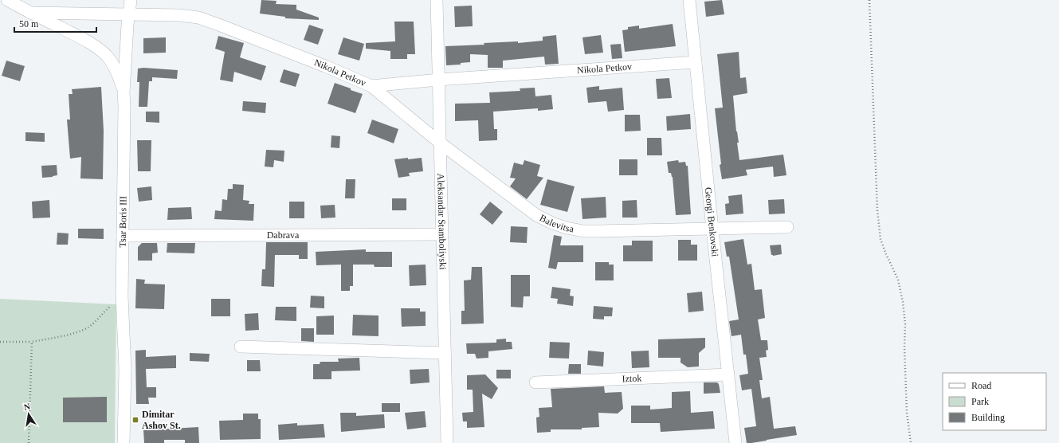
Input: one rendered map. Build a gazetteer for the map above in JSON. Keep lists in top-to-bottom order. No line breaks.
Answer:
{"streets":{"street":["Nikola Petkov","Tsar Boris III","Aleksandar Stamboliyski","Georgi Benkovski","Balevitsa","Dabrava","Iztok"]},"crossings":[["Nikola Petkov","Tsar Boris III"],["Nikola Petkov","Aleksandar Stamboliyski"],["Nikola Petkov","Georgi Benkovski"],["Nikola Petkov","Balevitsa"],["Tsar Boris III","Dabrava"],["Aleksandar Stamboliyski","Balevitsa"],["Aleksandar Stamboliyski","Dabrava"],["Georgi Benkovski","Balevitsa"],["Georgi Benkovski","Iztok"]],"places":{"transit":["Dimitar Ashov St."]},"legend":["Road","Park","Building"],"scale_bar":"50 m","north":"top"}
